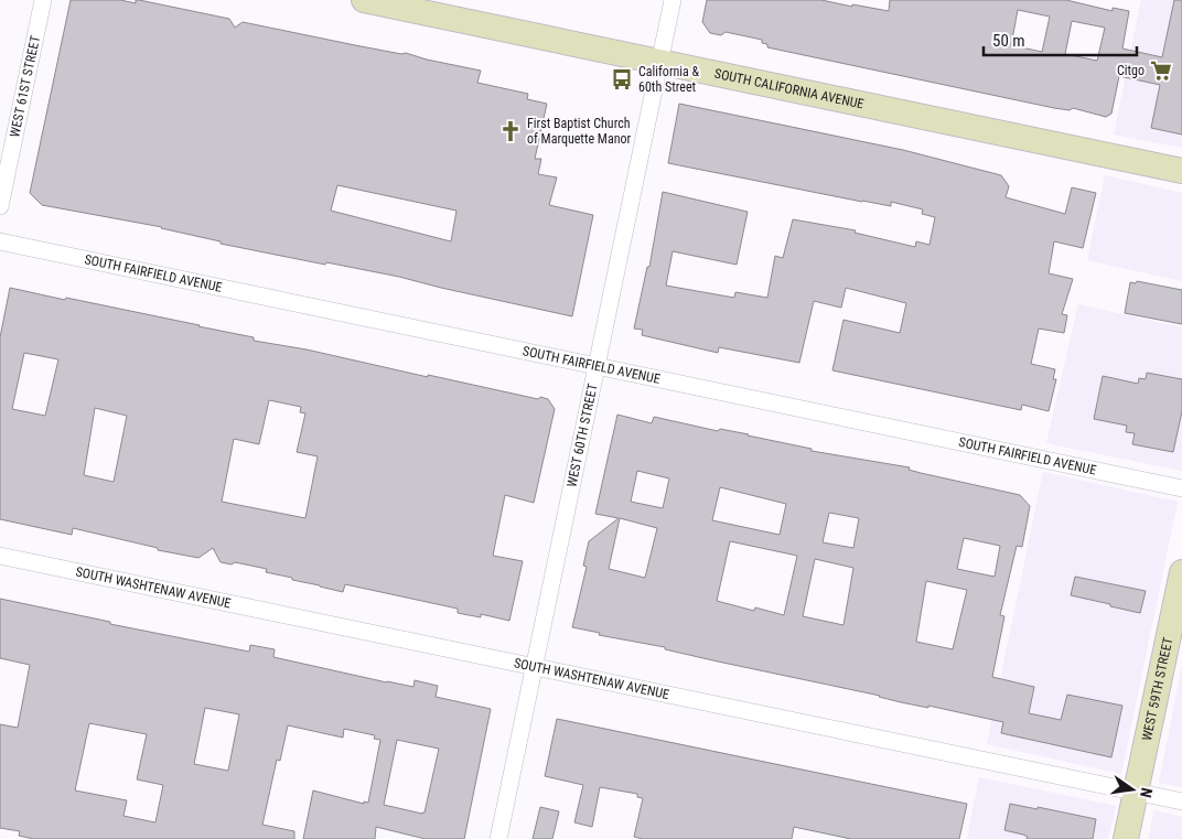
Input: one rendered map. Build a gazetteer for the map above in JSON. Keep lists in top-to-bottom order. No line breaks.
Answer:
{"streets":{"street":["WEST 61ST STREET","SOUTH CALIFORNIA AVENUE","SOUTH FAIRFIELD AVENUE","WEST 60TH STREET","SOUTH WASHTENAW AVENUE","WEST 59TH STREET"]},"crossings":[["SOUTH CALIFORNIA AVENUE","WEST 60TH STREET"],["SOUTH FAIRFIELD AVENUE","WEST 60TH STREET"],["WEST 60TH STREET","SOUTH WASHTENAW AVENUE"],["SOUTH WASHTENAW AVENUE","WEST 59TH STREET"]],"places":{"supermarket":["Citgo"],"bus stop":["California & 60th Street"],"church":["First Baptist Church of Marquette Manor"]},"scale_bar":"50 m","north":"right"}
